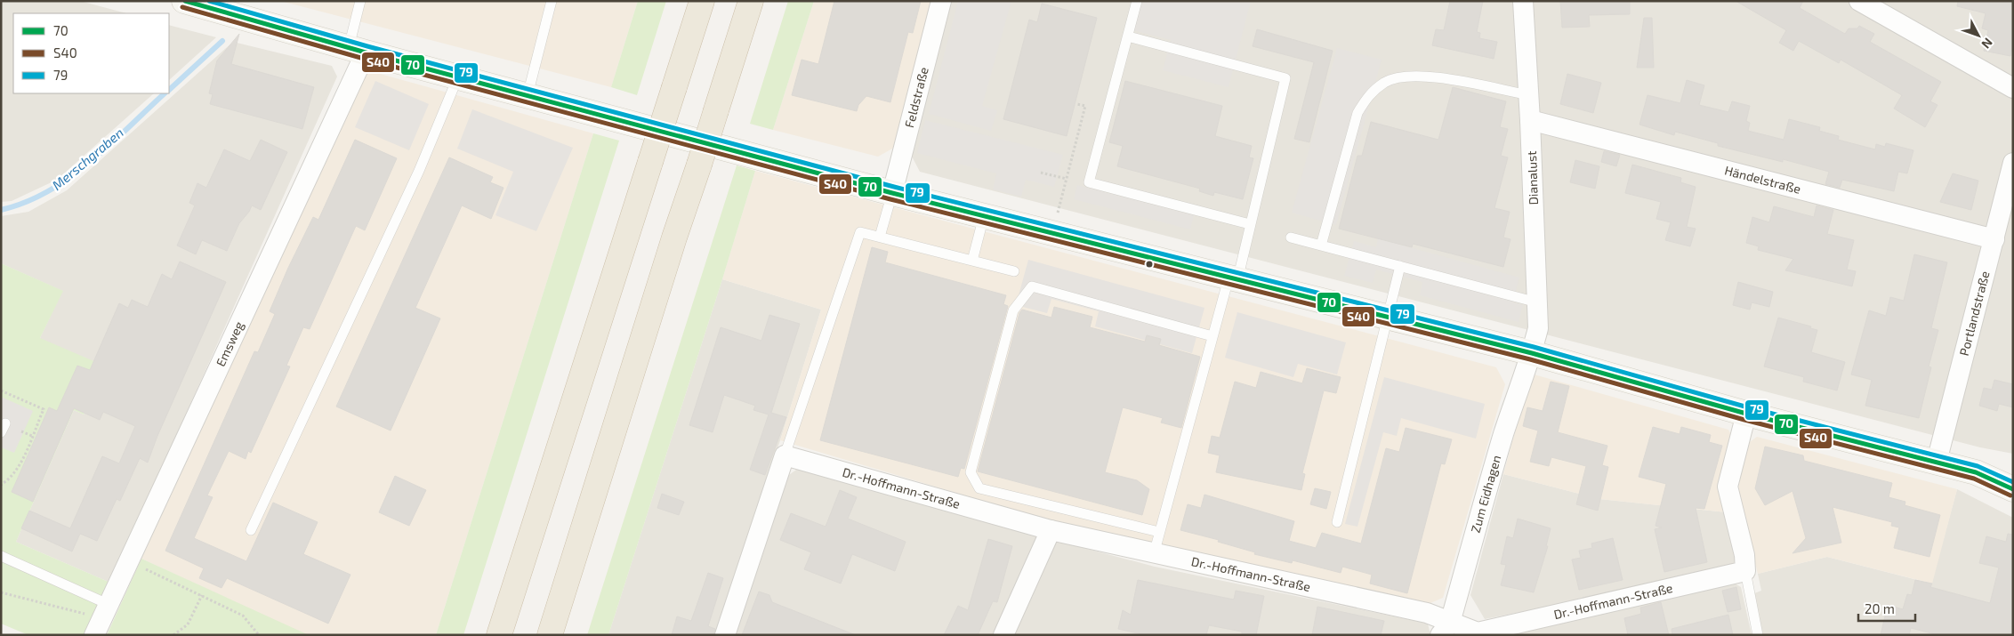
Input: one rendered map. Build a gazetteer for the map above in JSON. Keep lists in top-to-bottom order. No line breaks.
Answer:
{"streets":{"street":["Feldstraße","Dianalust","Händelstraße","Portlandstraße","Emsweg","Dr.-Hoffmann-Straße","Zum Eidhagen"]},"crossings":[["Dianalust","Händelstraße"],["Dianalust","Zum Eidhagen"],["Händelstraße","Portlandstraße"],["Dr.-Hoffmann-Straße","Zum Eidhagen"]],"water":["Merschgraben"],"lines":["transit line 70","transit line 79","transit line S40"],"legend":["70","S40","79"],"scale_bar":"20 m","north":"bottom right"}
